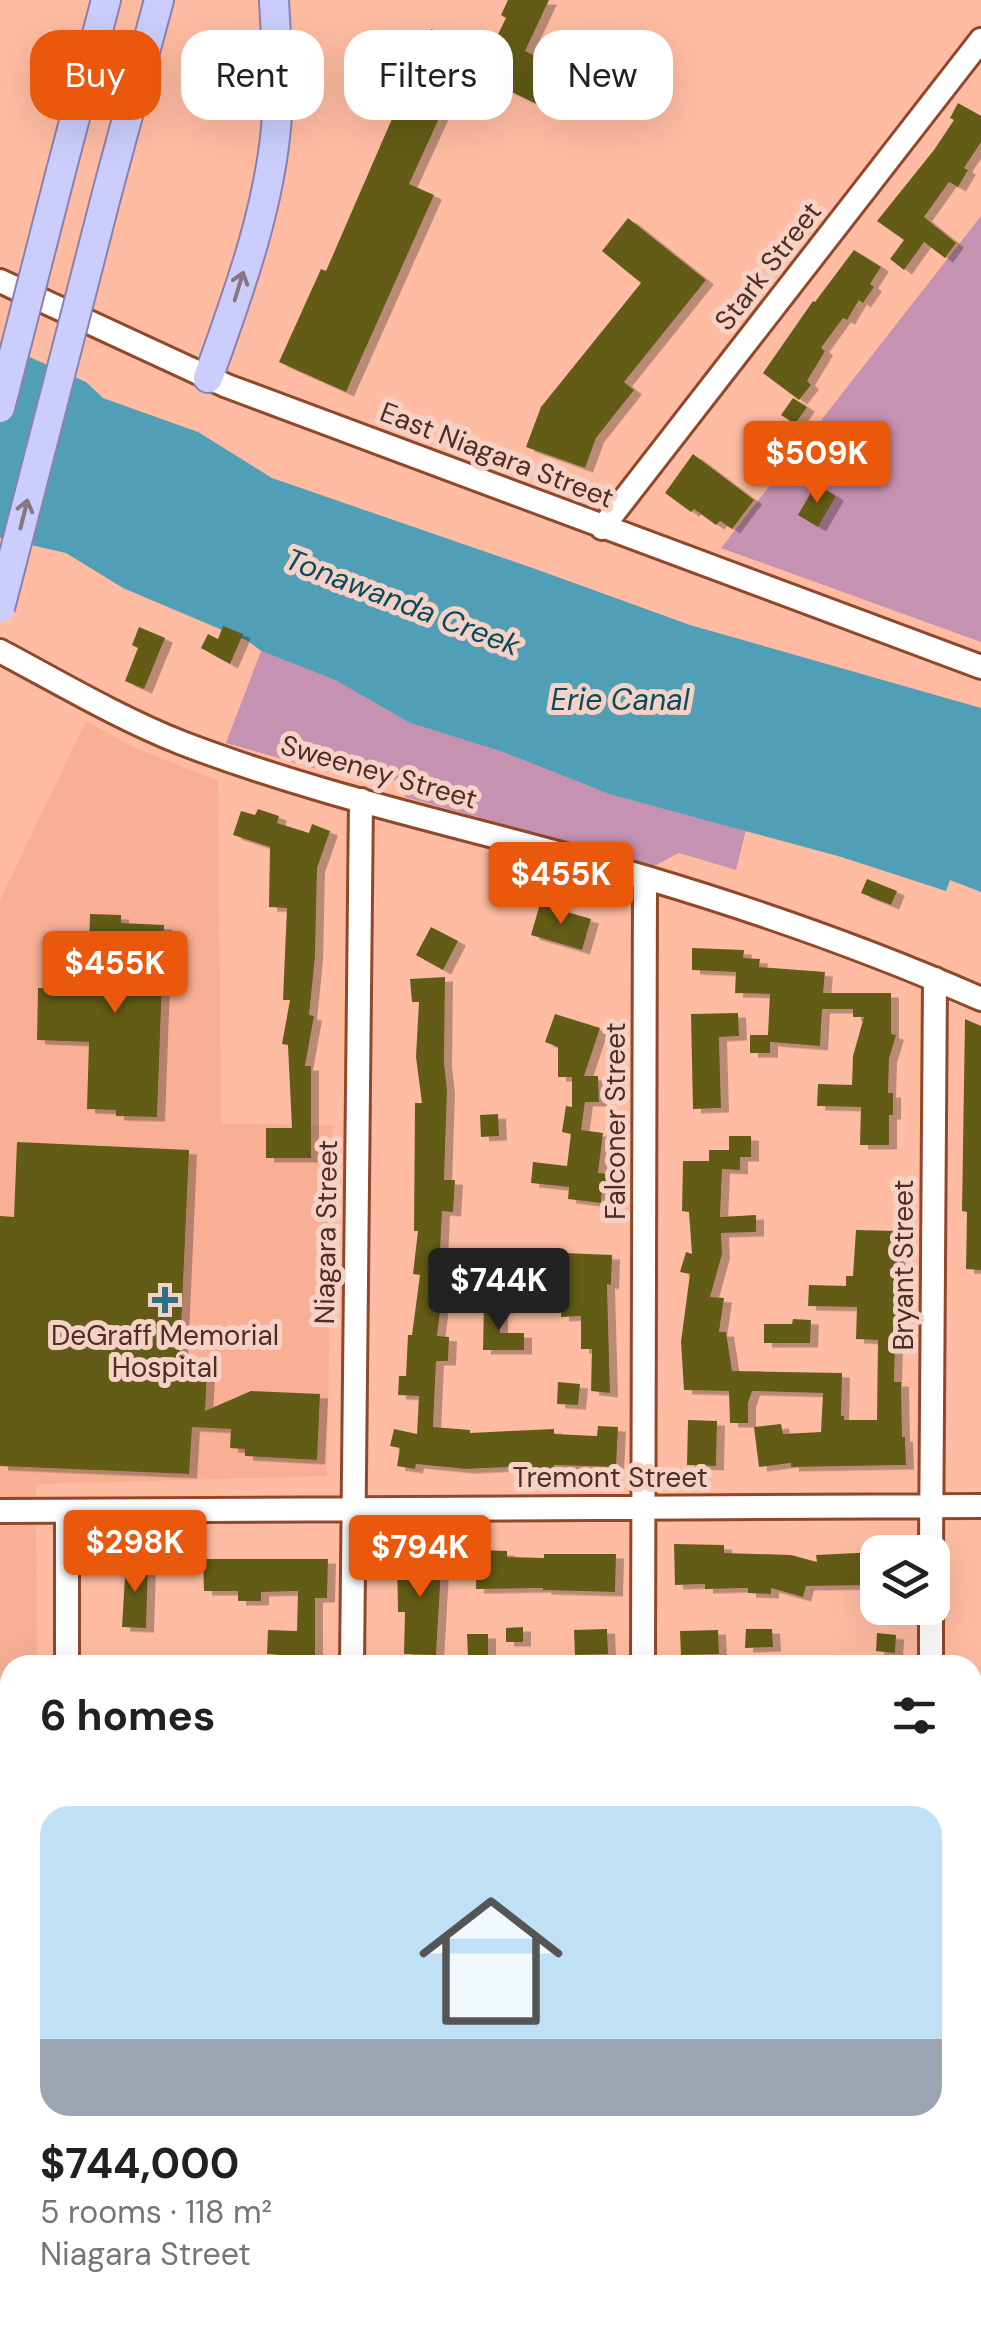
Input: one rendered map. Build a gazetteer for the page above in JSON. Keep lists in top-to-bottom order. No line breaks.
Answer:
{"streets":{"street":["Stark Street","East Niagara Street","Sweeney Street","Falconer Street","Niagara Street","Bryant Street","Tremont Street"]},"crossings":[["Stark Street","East Niagara Street"],["Sweeney Street","Falconer Street"],["Sweeney Street","Niagara Street"],["Sweeney Street","Bryant Street"],["Falconer Street","Tremont Street"],["Niagara Street","Tremont Street"],["Bryant Street","Tremont Street"]],"water":["Tonawanda Creek","Erie Canal"],"places":{"health":["DeGraff Memorial Hospital"]},"page":{"chip":["Buy","Rent","Filters","New"],"price":["$509K","$455K","$455K","$744K","$298K","$794K"],"heading":"6 homes","list":[{"name":"$744,000","note":"5 rooms · 118 m² · Niagara Street"}]}}
